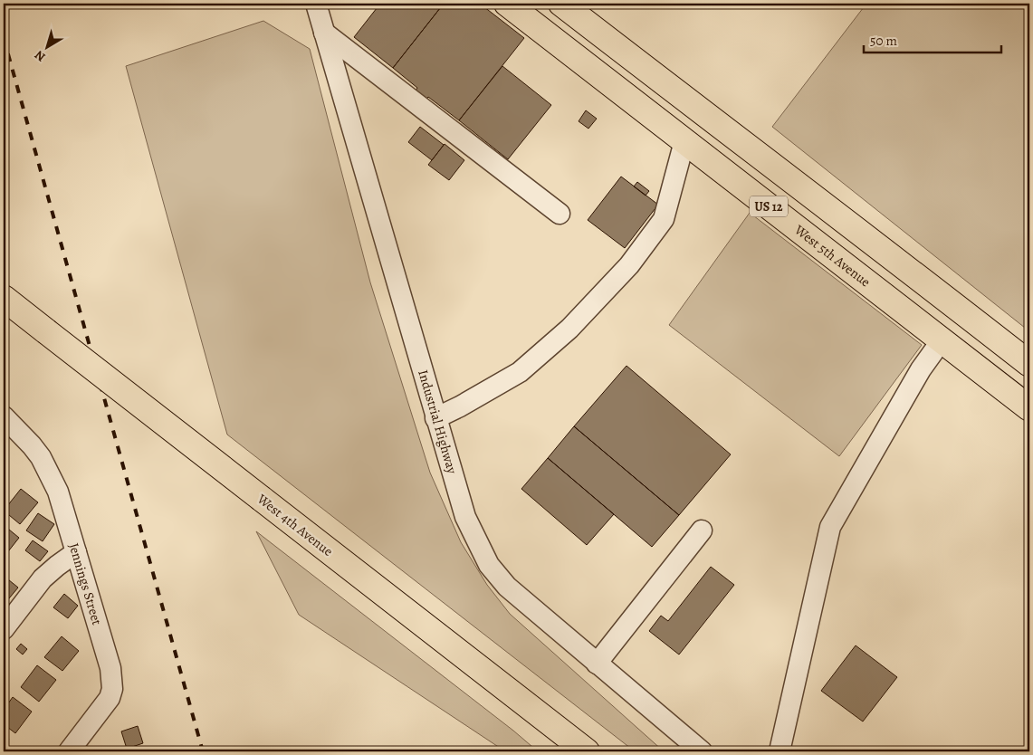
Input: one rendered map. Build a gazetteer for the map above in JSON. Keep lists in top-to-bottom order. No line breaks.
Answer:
{"streets":{"main road":["US 12","West 5th Avenue","West 4th Avenue"],"street":["Industrial Highway","Jennings Street"]},"scale_bar":"50 m","north":"bottom left"}
